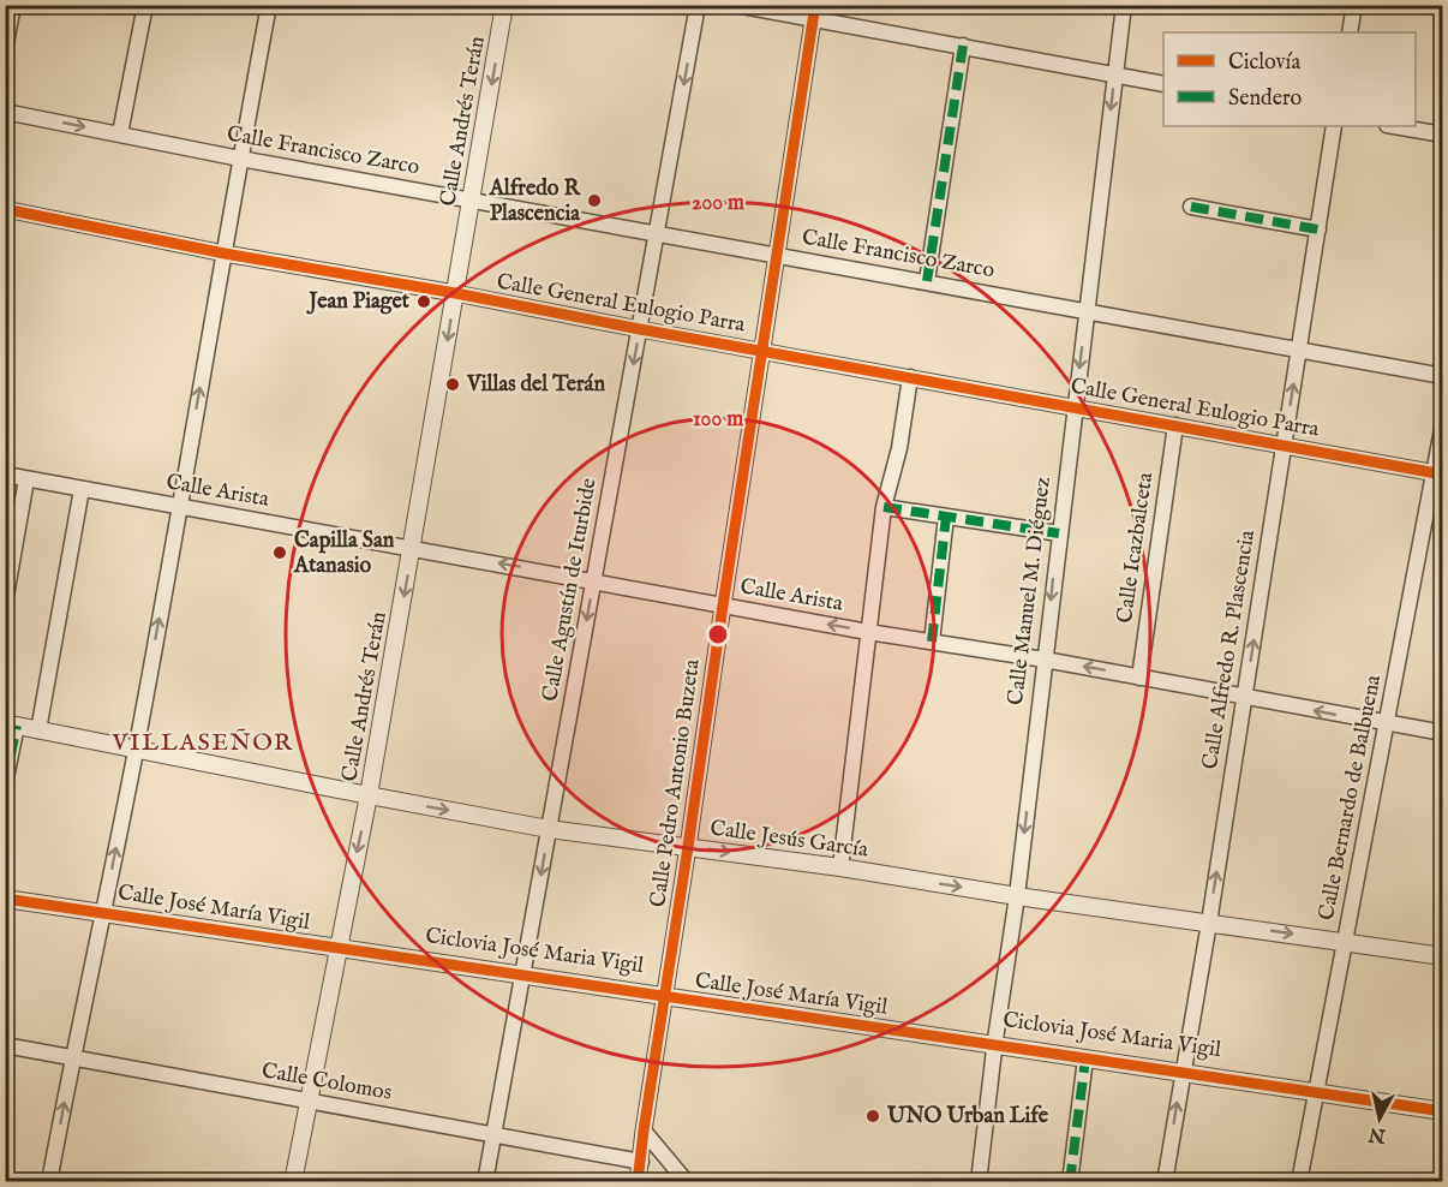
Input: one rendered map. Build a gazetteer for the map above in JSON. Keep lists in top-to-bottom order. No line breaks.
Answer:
{"streets":{"street":["Calle Andrés Terán","Calle Francisco Zarco","Calle General Eulogio Parra","Calle Arista","Calle Icazbalceta","Calle Agustín de Iturbide","Calle Manuel M. Diéguez","Calle Alfredo R. Plascencia","Calle Pedro Antonio Buzeta","Calle Bernardo de Balbuena","Calle Jesús García","Calle José María Vigil","Calle Colomos"],"cycle path":["Ciclovia José Maria Vigil"]},"crossings":[["Calle Andrés Terán","Calle Francisco Zarco"],["Calle Andrés Terán","Calle General Eulogio Parra"],["Calle Andrés Terán","Calle Arista"],["Calle Andrés Terán","Calle Jesús García"],["Calle Andrés Terán","Calle José María Vigil"],["Calle Andrés Terán","Calle Colomos"],["Calle Francisco Zarco","Calle Agustín de Iturbide"],["Calle Francisco Zarco","Calle Manuel M. Diéguez"],["Calle Francisco Zarco","Calle Alfredo R. Plascencia"],["Calle Francisco Zarco","Calle Pedro Antonio Buzeta"],["Calle General Eulogio Parra","Calle Icazbalceta"],["Calle General Eulogio Parra","Calle Agustín de Iturbide"],["Calle General Eulogio Parra","Calle Manuel M. Diéguez"],["Calle General Eulogio Parra","Calle Alfredo R. Plascencia"],["Calle General Eulogio Parra","Calle Pedro Antonio Buzeta"],["Calle General Eulogio Parra","Calle Bernardo de Balbuena"],["Calle Arista","Calle Icazbalceta"],["Calle Arista","Calle Agustín de Iturbide"],["Calle Arista","Calle Manuel M. Diéguez"],["Calle Arista","Calle Alfredo R. Plascencia"],["Calle Arista","Calle Pedro Antonio Buzeta"],["Calle Arista","Calle Bernardo de Balbuena"],["Calle Agustín de Iturbide","Calle Jesús García"],["Calle Agustín de Iturbide","Calle José María Vigil"],["Calle Agustín de Iturbide","Calle Colomos"],["Calle Manuel M. Diéguez","Calle Jesús García"],["Calle Manuel M. Diéguez","Calle José María Vigil"],["Calle Alfredo R. Plascencia","Calle Jesús García"],["Calle Alfredo R. Plascencia","Calle José María Vigil"],["Calle Pedro Antonio Buzeta","Calle Jesús García"],["Calle Pedro Antonio Buzeta","Calle José María Vigil"],["Calle Pedro Antonio Buzeta","Calle Colomos"],["Calle Bernardo de Balbuena","Calle Jesús García"],["Calle Bernardo de Balbuena","Calle José María Vigil"]],"one_way":["Calle Andrés Terán","Calle Arista","Calle Agustín de Iturbide","Calle Manuel M. Diéguez","Calle Alfredo R. Plascencia","Calle Jesús García"],"districts":["VILLASEÑOR"],"places":["Alfredo R Plascencia","Jean Piaget","Villas del Terán","Capilla San Atanasio","UNO Urban Life"],"legend":["Ciclovía","Sendero"],"north":"bottom","rings":["200 m","100 m"]}
